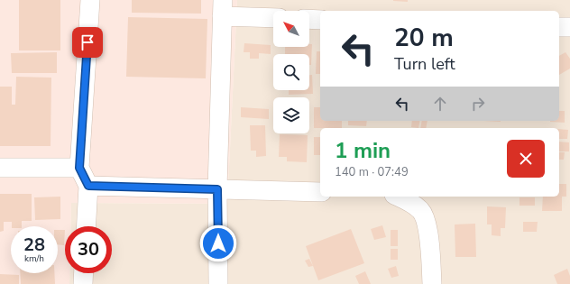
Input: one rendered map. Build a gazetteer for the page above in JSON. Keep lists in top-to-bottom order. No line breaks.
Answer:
{"north":"top left","page":{"turn":["20 m","Turn left"],"heading":["1 min","140 m · 07:49"],"speed":"28 km/h","limit":"30"}}
